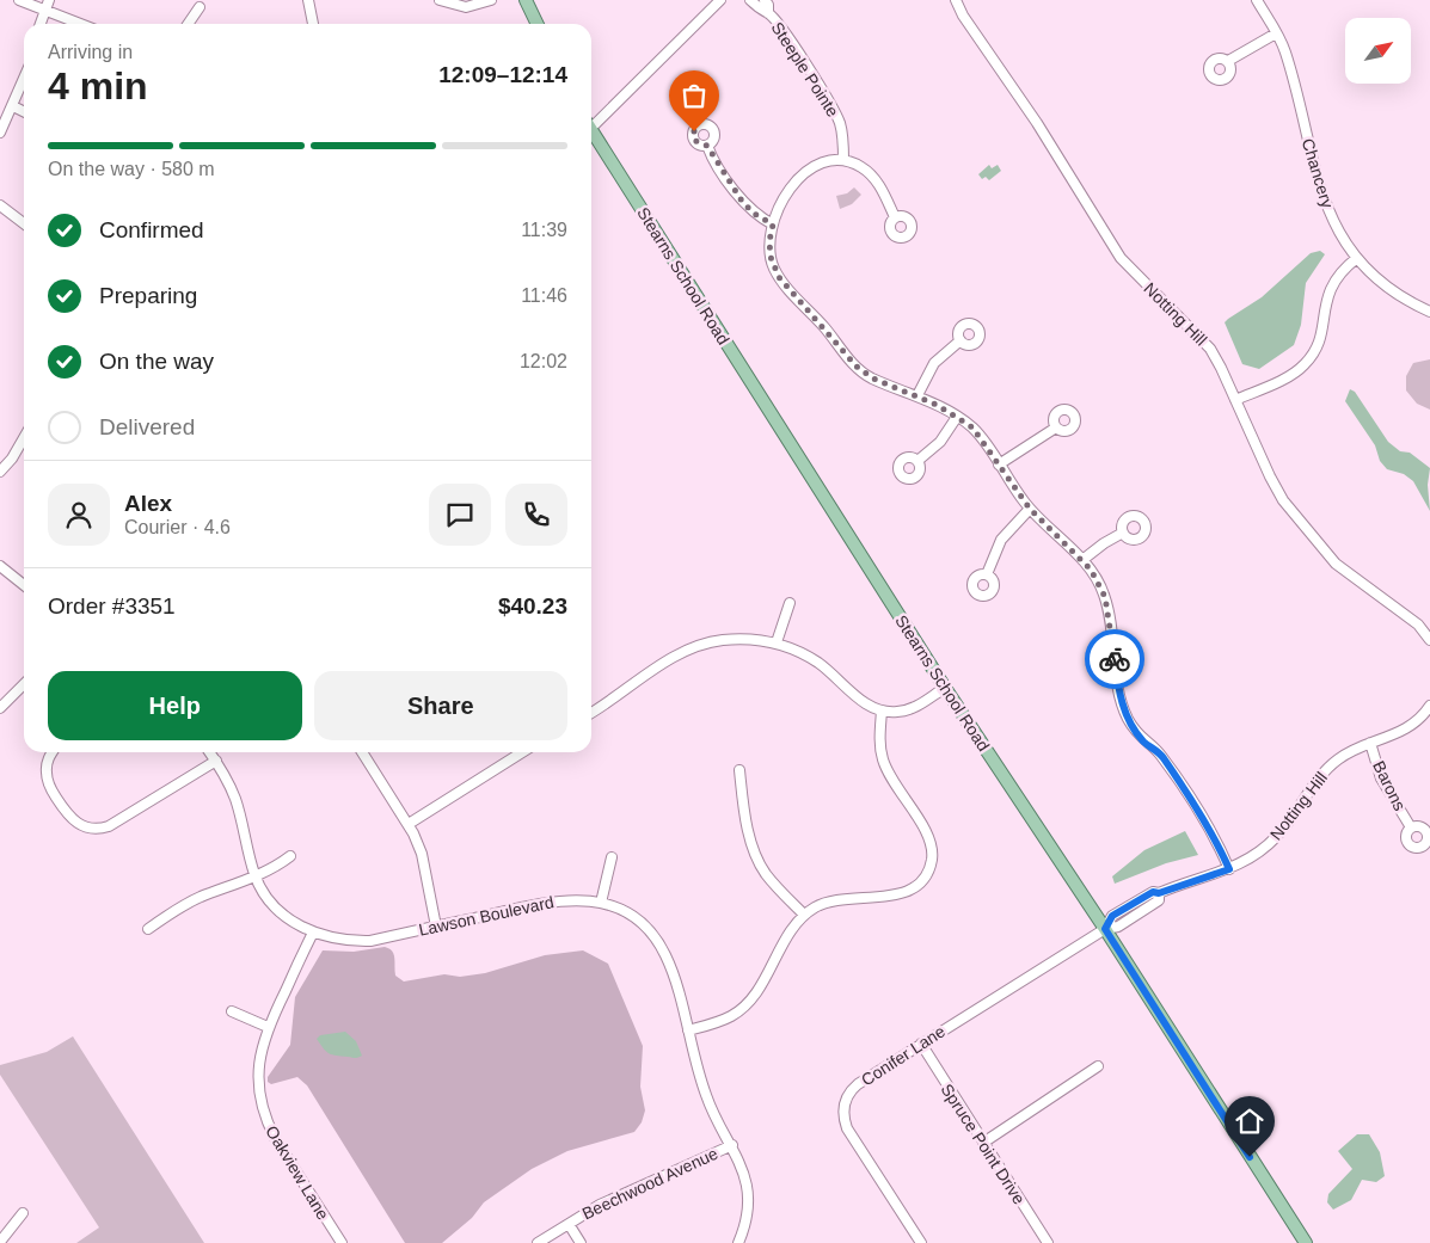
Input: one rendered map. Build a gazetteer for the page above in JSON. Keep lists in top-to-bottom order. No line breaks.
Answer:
{"streets":{"main road":["Stearns School Road"],"street":["Steeple Pointe","Chancery","Notting Hill","Barons","Lawson Boulevard","Conifer Lane","Spruce Point Drive","Oakview Lane","Beechwood Avenue"]},"crossings":[["Stearns School Road","Notting Hill"],["Stearns School Road","Conifer Lane"],["Notting Hill","Barons"],["Notting Hill","Conifer Lane"],["Lawson Boulevard","Oakview Lane"],["Lawson Boulevard","Beechwood Avenue"],["Conifer Lane","Spruce Point Drive"]],"north":"top right","page":{"heading":["4 min","Arriving in","12:09–12:14"],"panel":["Alex","Courier · 4.6","Order #3351","$40.23"],"bar":"On the way · 580 m","list":[["Confirmed","11:39"],["Preparing","11:46"],["On the way","12:02"],"Delivered"],"buttons":["Help","Share"]}}
